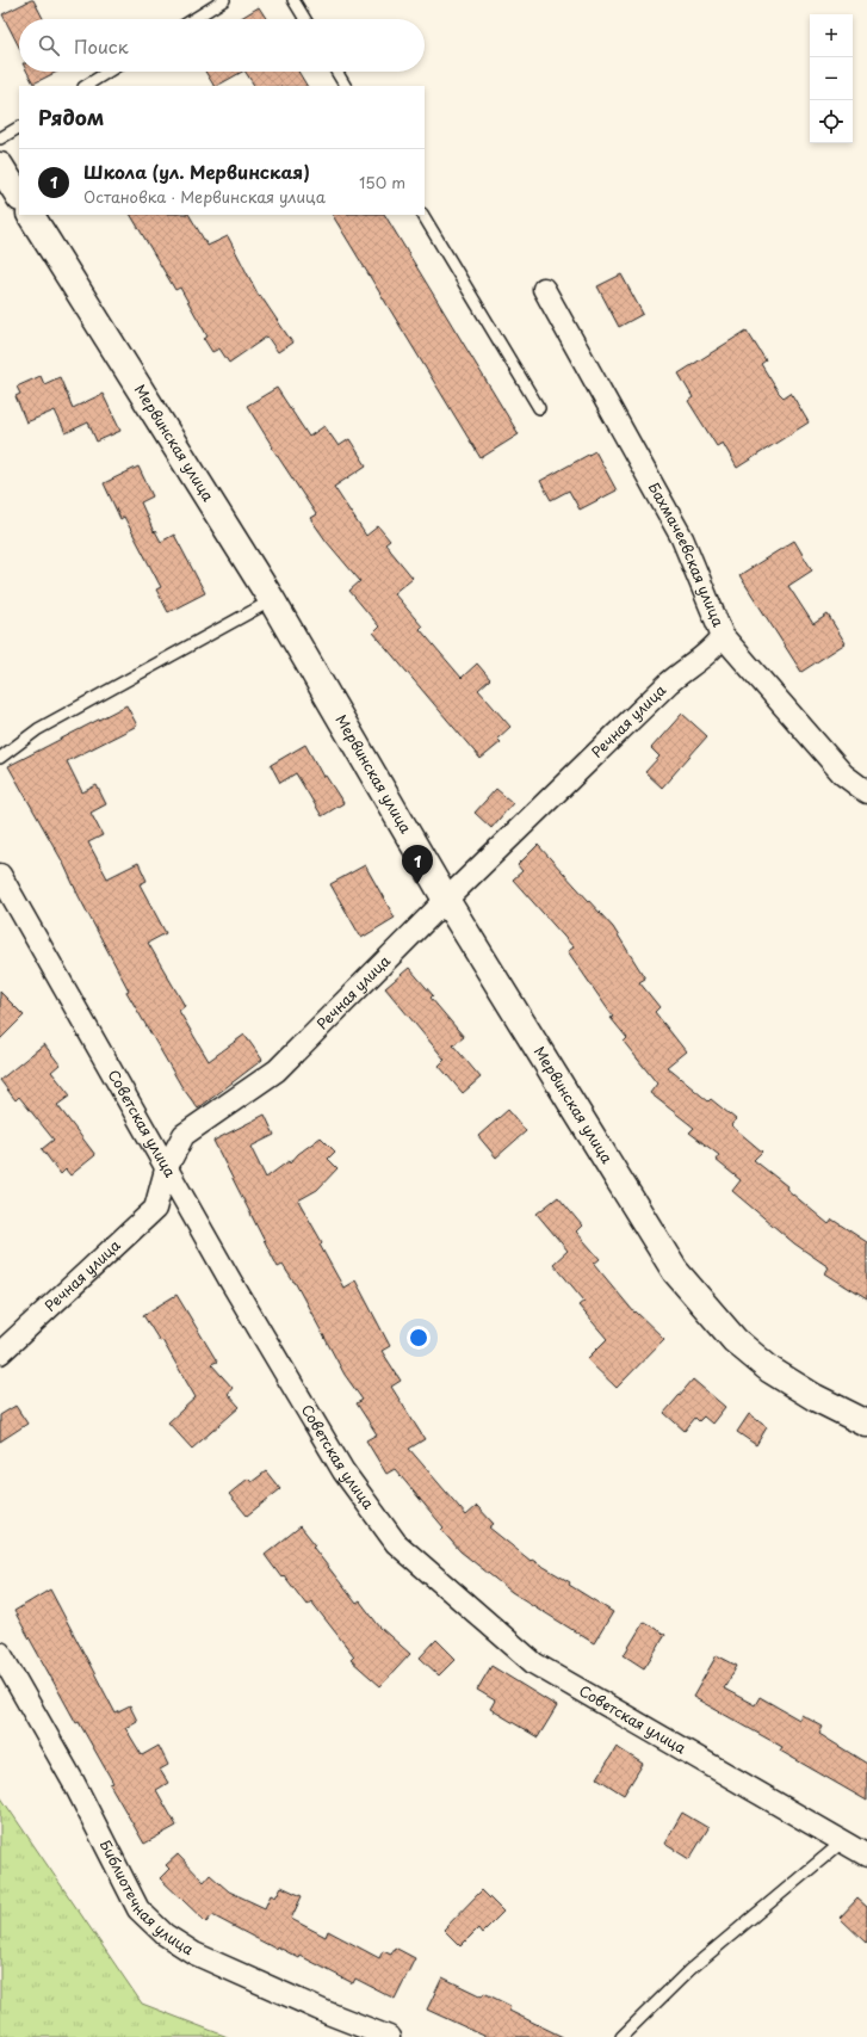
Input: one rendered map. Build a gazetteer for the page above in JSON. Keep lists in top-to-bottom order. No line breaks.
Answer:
{"streets":{"street":["Мервинская улица","Бахмачеевская улица","Речная улица","Советская улица","Библиотечная улица"]},"crossings":[["Мервинская улица","Речная улица"],["Бахмачеевская улица","Речная улица"],["Речная улица","Советская улица"]],"page":{"map_buttons":["+","−"],"search":"Поиск","heading":"Рядом","list":[{"mark":"1","name":"Школа (ул. Мервинская)","note":"Остановка · Мервинская улица","value":"150 m"}],"pins":"1"}}
